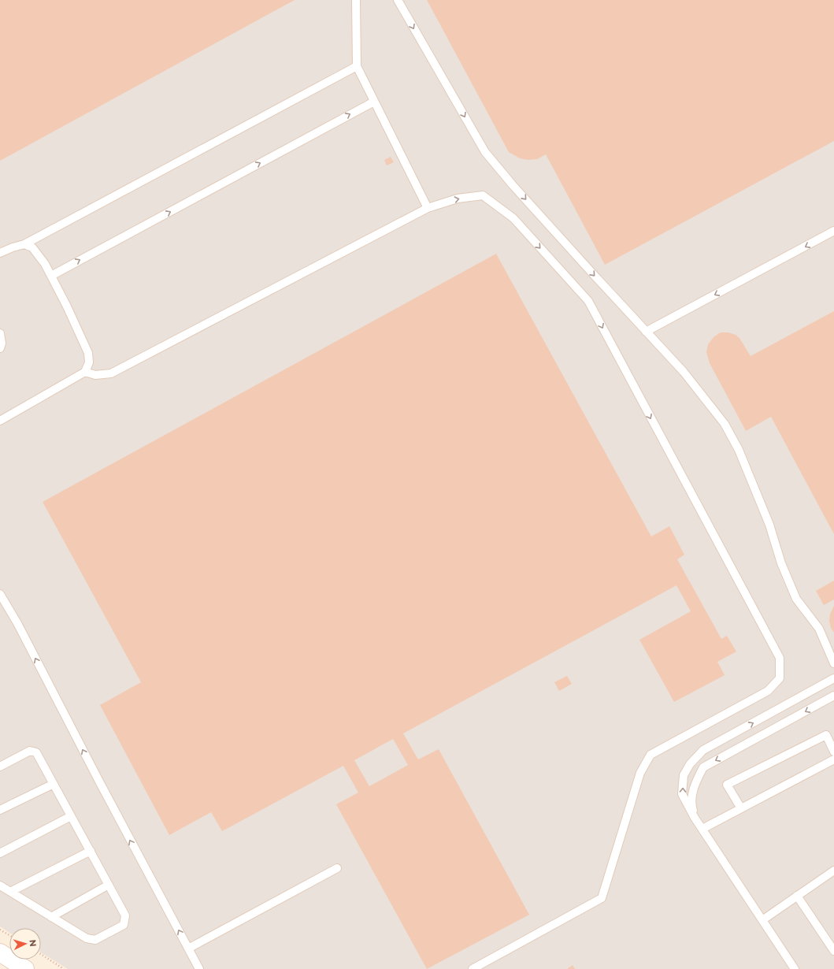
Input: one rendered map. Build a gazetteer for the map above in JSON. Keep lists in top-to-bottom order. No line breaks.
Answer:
{"north":"right"}
